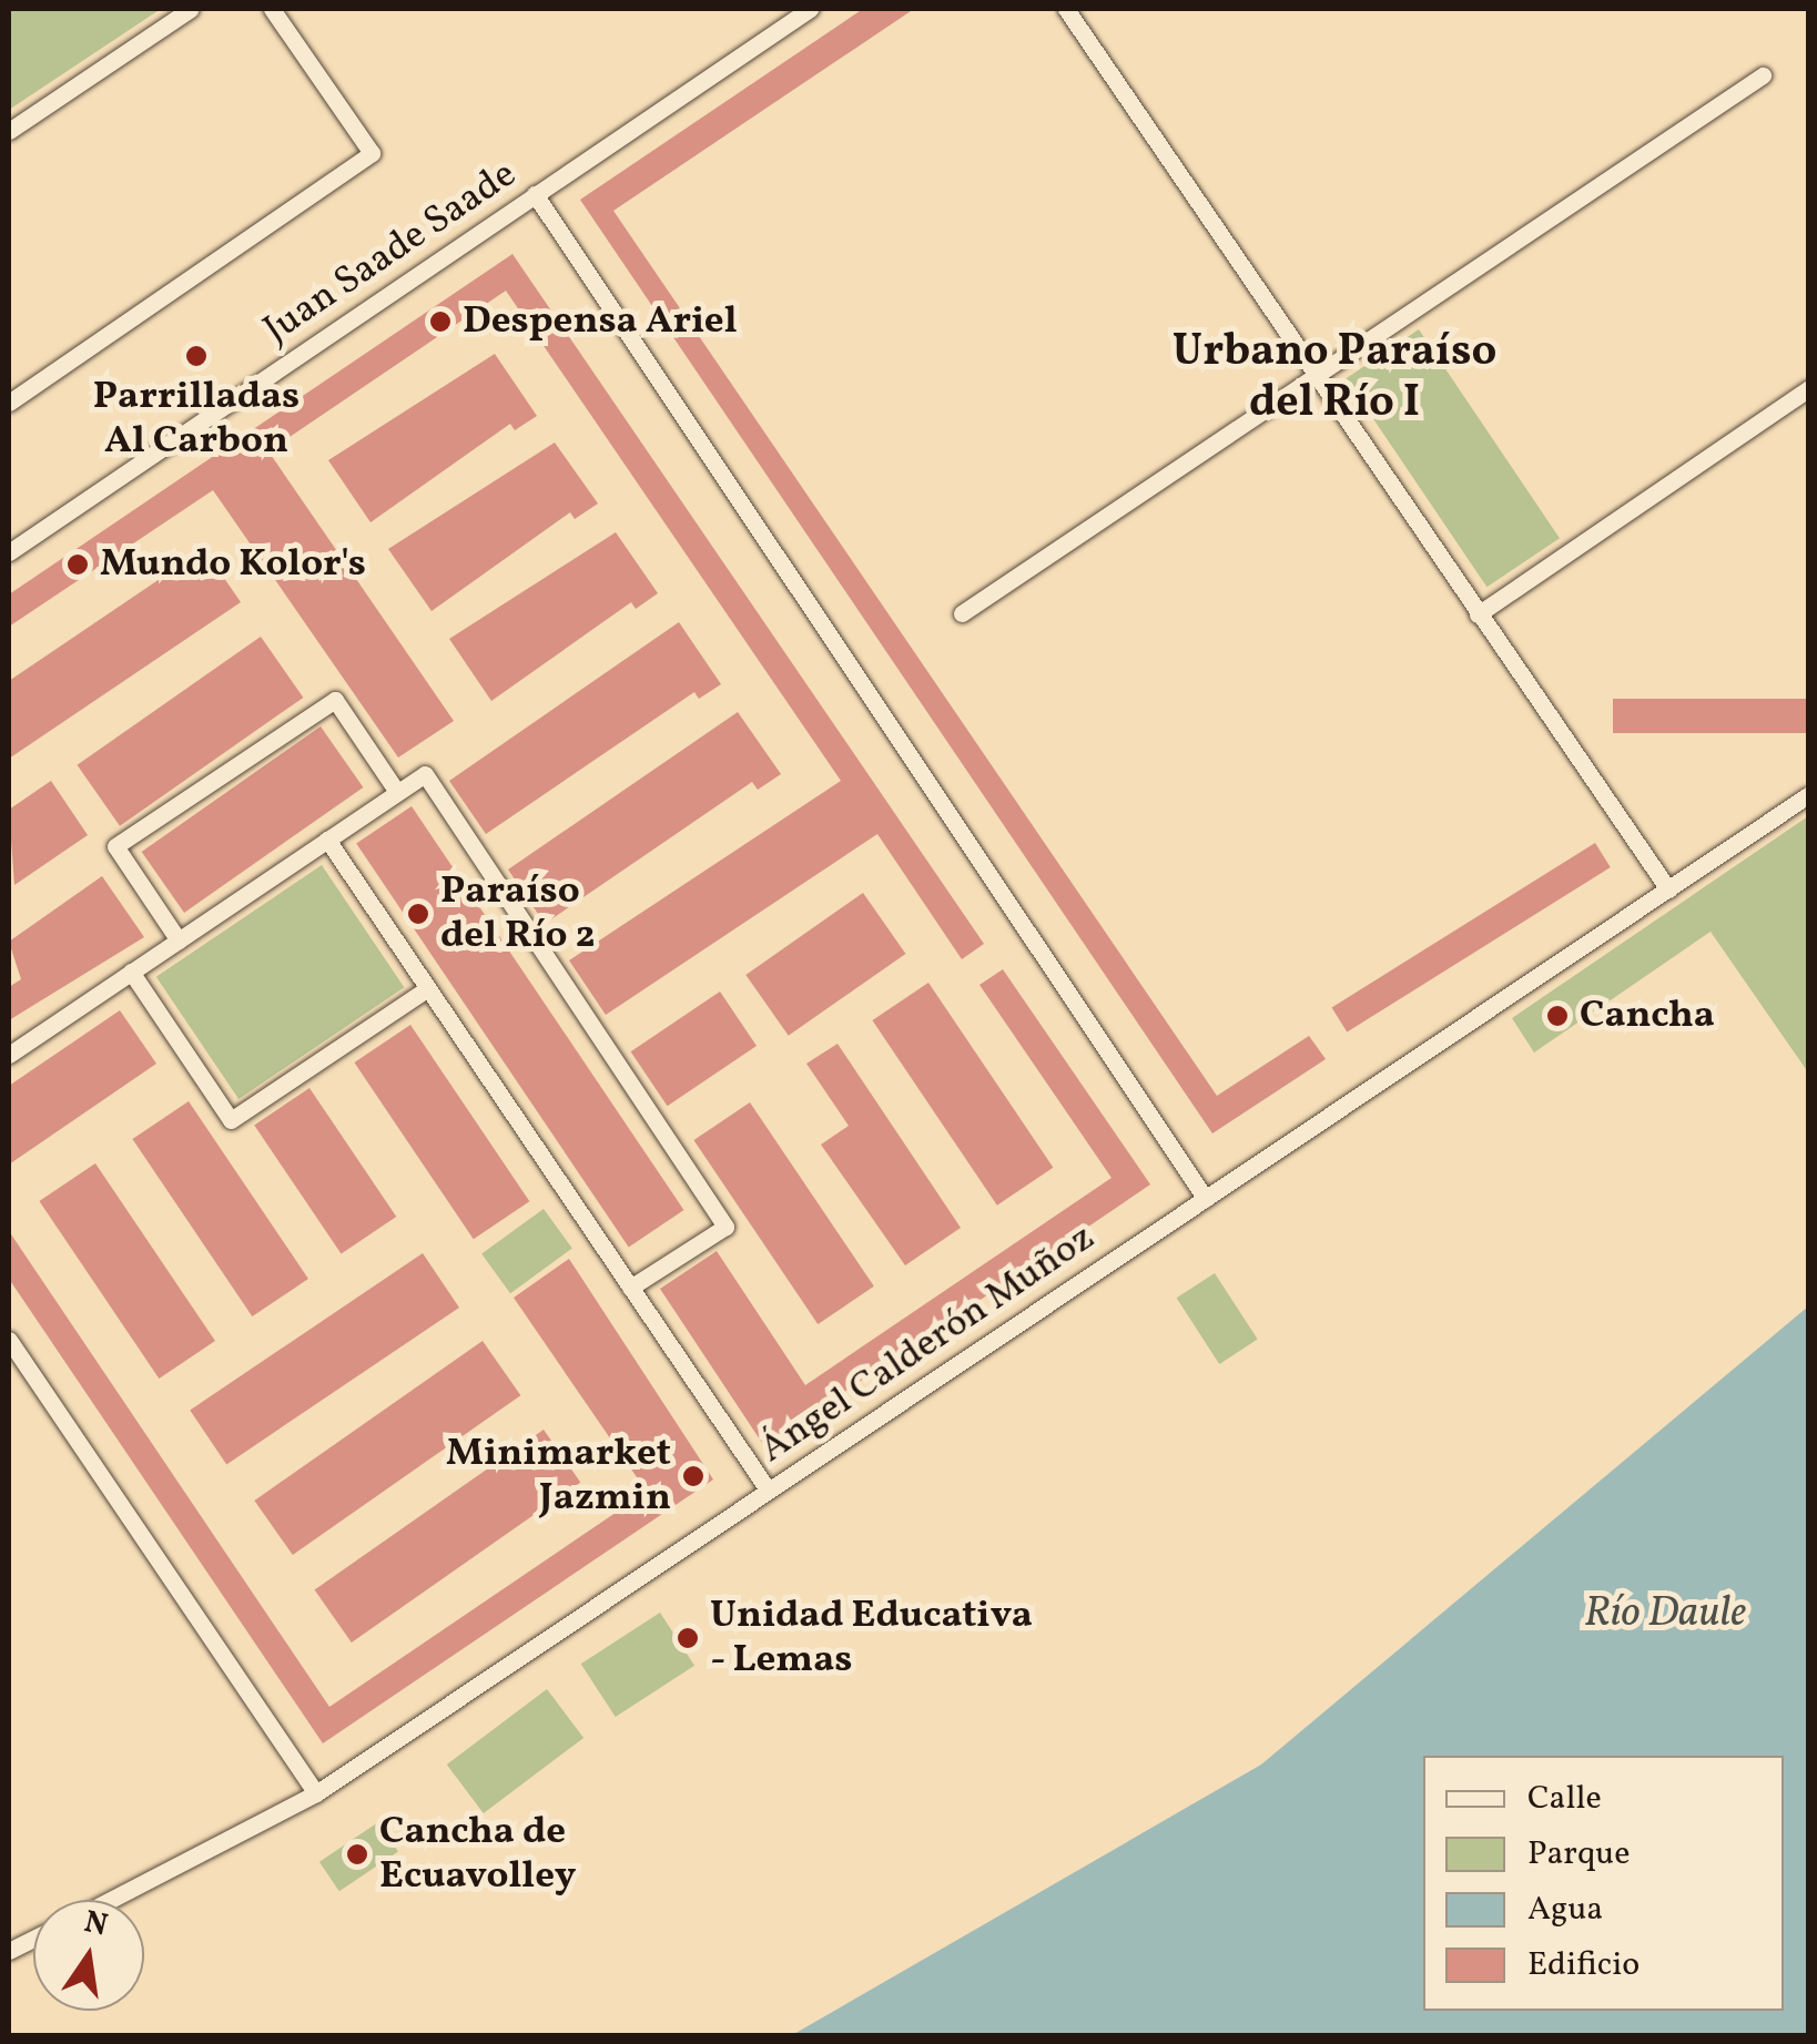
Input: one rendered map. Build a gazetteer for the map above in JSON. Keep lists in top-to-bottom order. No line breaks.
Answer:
{"streets":{"street":["Juan Saade Saade","Ángel Calderón Muñoz"]},"districts":["Urbano Paraíso del Río I"],"water":["Río Daule"],"places":["Despensa Ariel","Parrilladas Al Carbon","Mundo Kolor's","Paraíso del Río 2","Cancha","Minimarket Jazmin","Unidad Educativa - Lemas","Cancha de Ecuavolley"],"legend":["Calle","Parque","Agua","Edificio"],"north":"top"}
